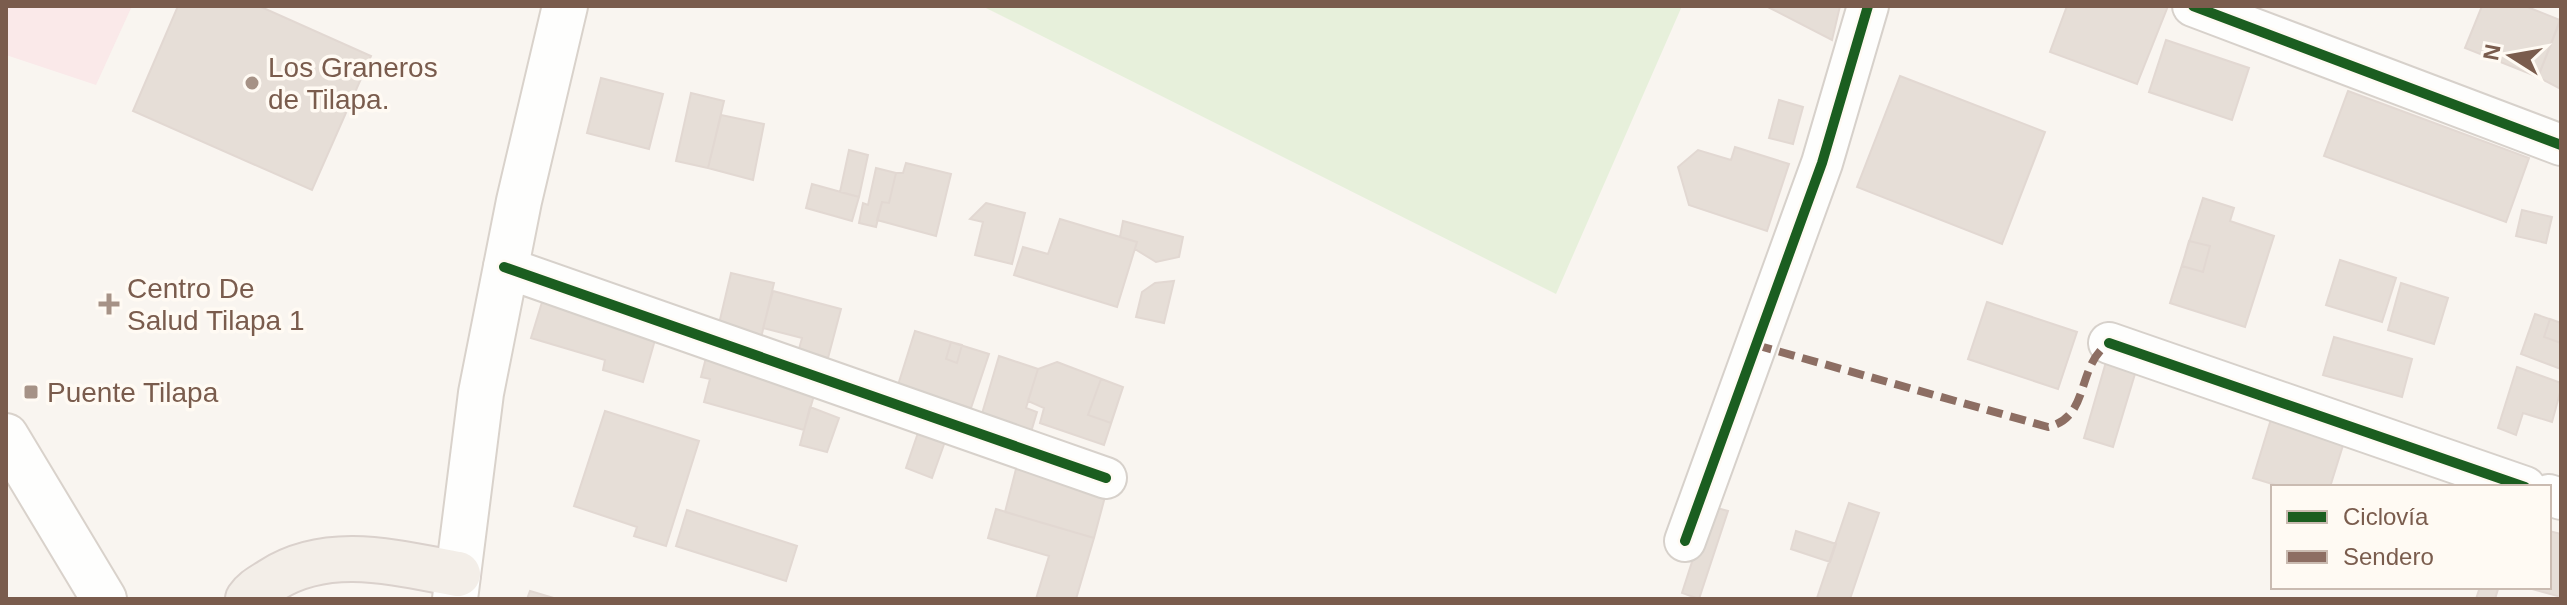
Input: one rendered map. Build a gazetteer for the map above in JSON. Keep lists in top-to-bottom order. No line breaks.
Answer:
{"places":{"other":["Los Graneros de Tilapa."],"health":["Centro De Salud Tilapa 1"],"transit":["Puente Tilapa"]},"legend":["Ciclovía","Sendero"],"north":"left"}
